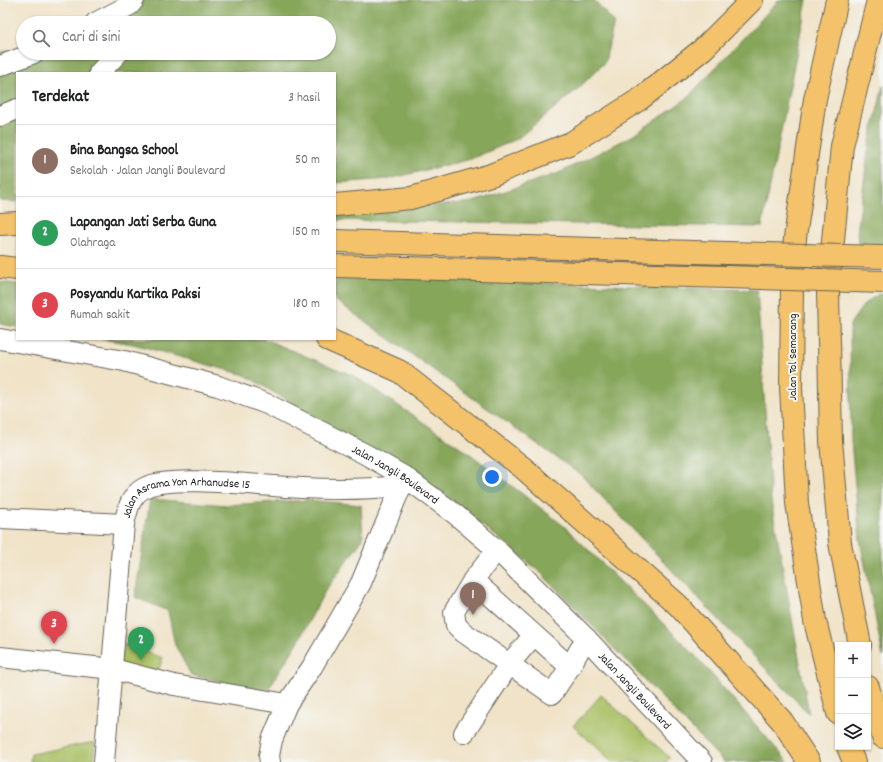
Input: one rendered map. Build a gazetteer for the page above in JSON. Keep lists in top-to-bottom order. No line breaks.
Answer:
{"streets":{"highway":["Jalan Tol Semarang"],"street":["Jalan Jangli Boulevard","Jalan Asrama Yon Arhanudse 15"]},"crossings":[["Jalan Jangli Boulevard","Jalan Asrama Yon Arhanudse 15"]],"page":{"search":"Cari di sini","heading":["Terdekat","3 hasil"],"list":[{"mark":"1","name":"Bina Bangsa School","note":"Sekolah · Jalan Jangli Boulevard","value":"50 m"},{"mark":"2","name":"Lapangan Jati Serba Guna","note":"Olahraga","value":"150 m"},{"mark":"3","name":"Posyandu Kartika Paksi","note":"Rumah sakit","value":"180 m"}],"pins":["1","3","2"],"map_buttons":["+","−"]}}
